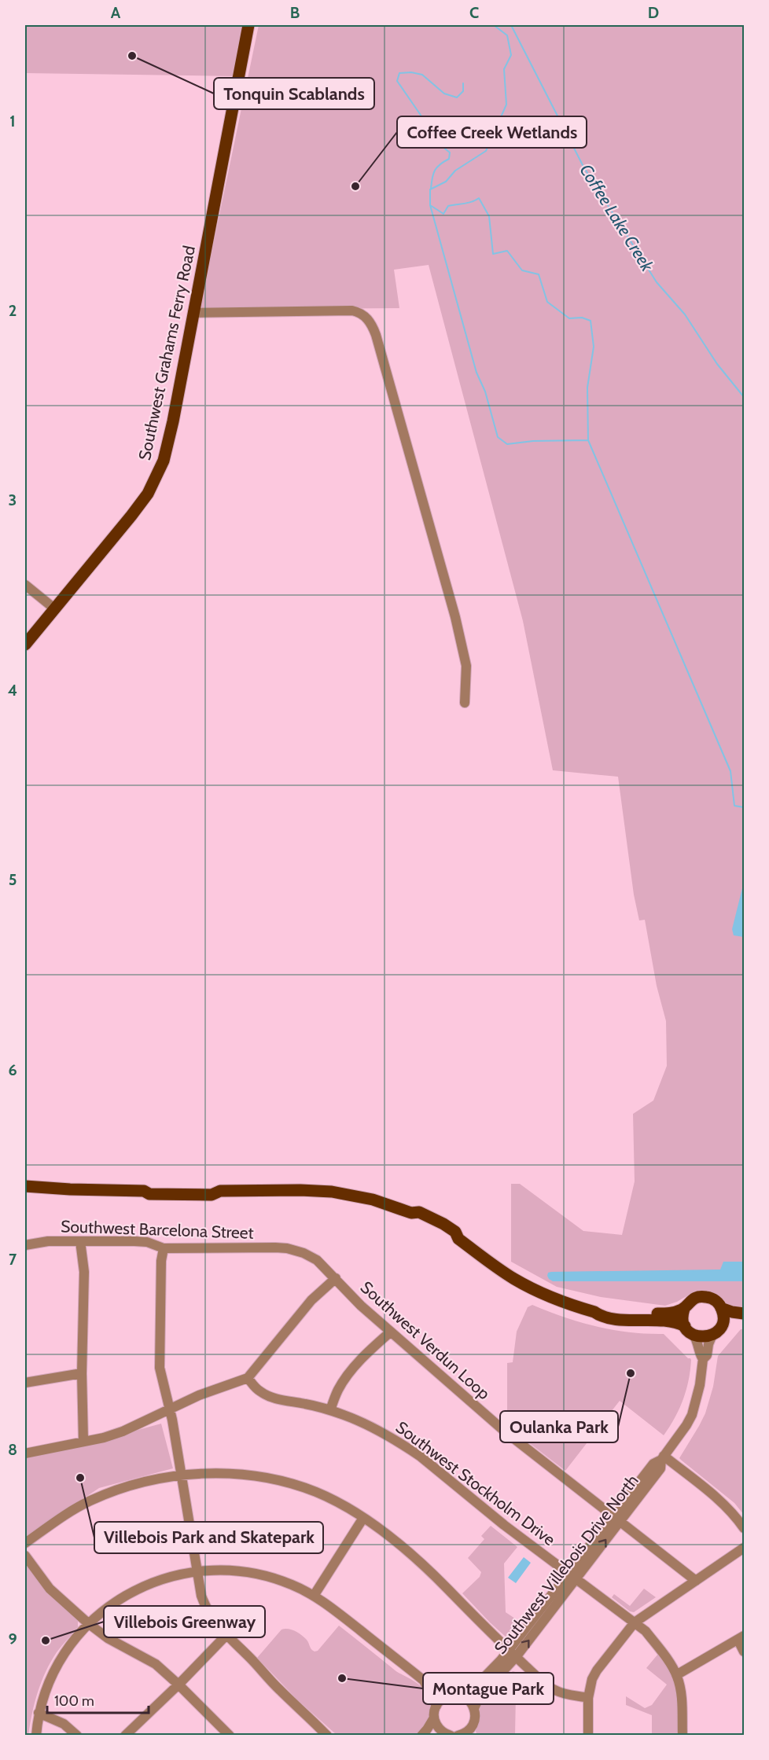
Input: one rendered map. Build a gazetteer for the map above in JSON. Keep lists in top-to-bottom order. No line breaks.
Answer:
{"streets":{"main road":["Southwest Grahams Ferry Road"],"street":["Southwest Barcelona Street","Southwest Verdun Loop","Southwest Stockholm Drive","Southwest Villebois Drive North"]},"crossings":[["Southwest Barcelona Street","Southwest Verdun Loop"],["Southwest Verdun Loop","Southwest Villebois Drive North"],["Southwest Stockholm Drive","Southwest Villebois Drive North"]],"water":["Coffee Lake Creek"],"places":["Tonquin Scablands","Coffee Creek Wetlands","Oulanka Park","Villebois Park and Skatepark","Villebois Greenway","Montague Park"],"scale_bar":"100 m","grid":{"columns":["A","B","C","D"],"rows":["1","2","3","4","5","6","7","8","9"]}}
